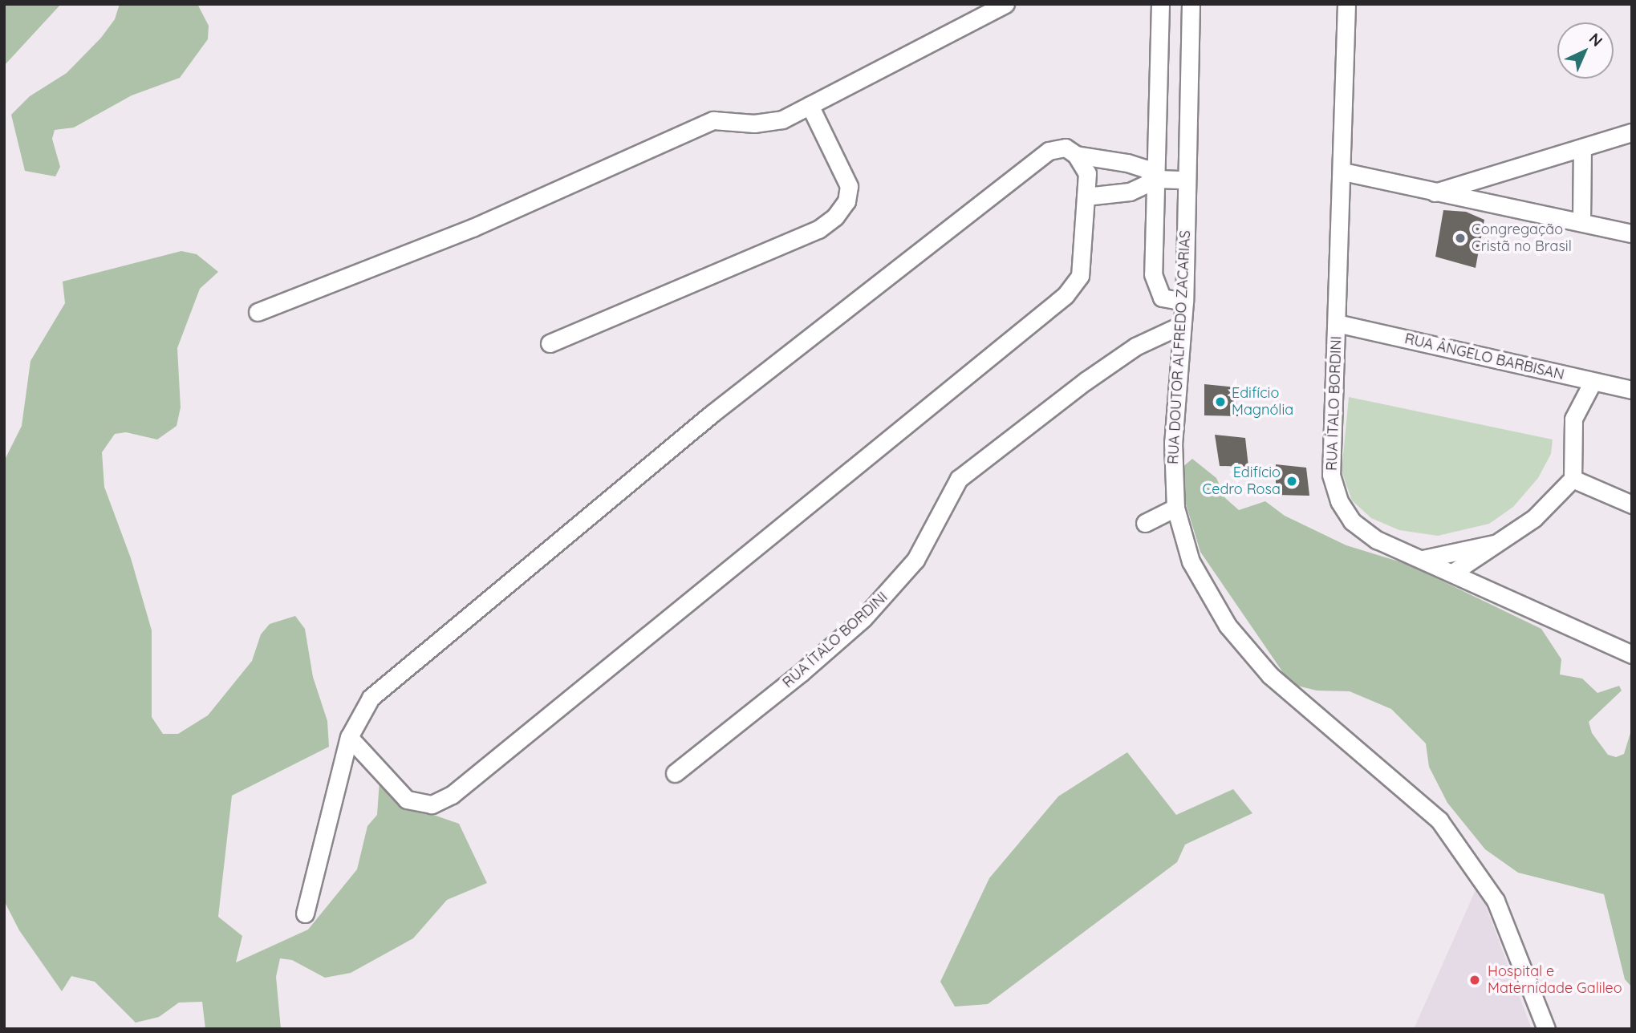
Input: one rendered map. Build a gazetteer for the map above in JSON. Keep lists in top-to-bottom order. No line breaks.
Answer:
{"streets":{"street":["RUA DOUTOR ALFREDO ZACARIAS","RUA ÂNGELO BARBISAN","RUA ÍTALO BORDINI"]},"crossings":[["RUA DOUTOR ALFREDO ZACARIAS","RUA ÍTALO BORDINI"],["RUA ÂNGELO BARBISAN","RUA ÍTALO BORDINI"]],"places":["Congregação Cristã no Brasil","Edifício Magnólia","Edifício Cedro Rosa","Hospital e Maternidade Galileo"],"north":"top right"}
